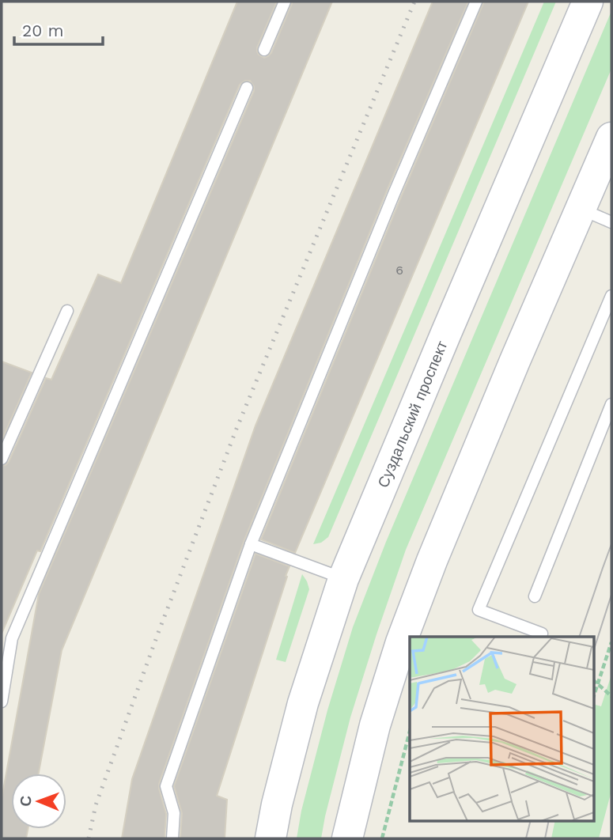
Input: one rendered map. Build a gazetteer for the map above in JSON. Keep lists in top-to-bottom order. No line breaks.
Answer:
{"streets":{"main road":["Суздальский проспект"]},"house_numbers":["6"],"scale_bar":"20 m","north":"left"}
